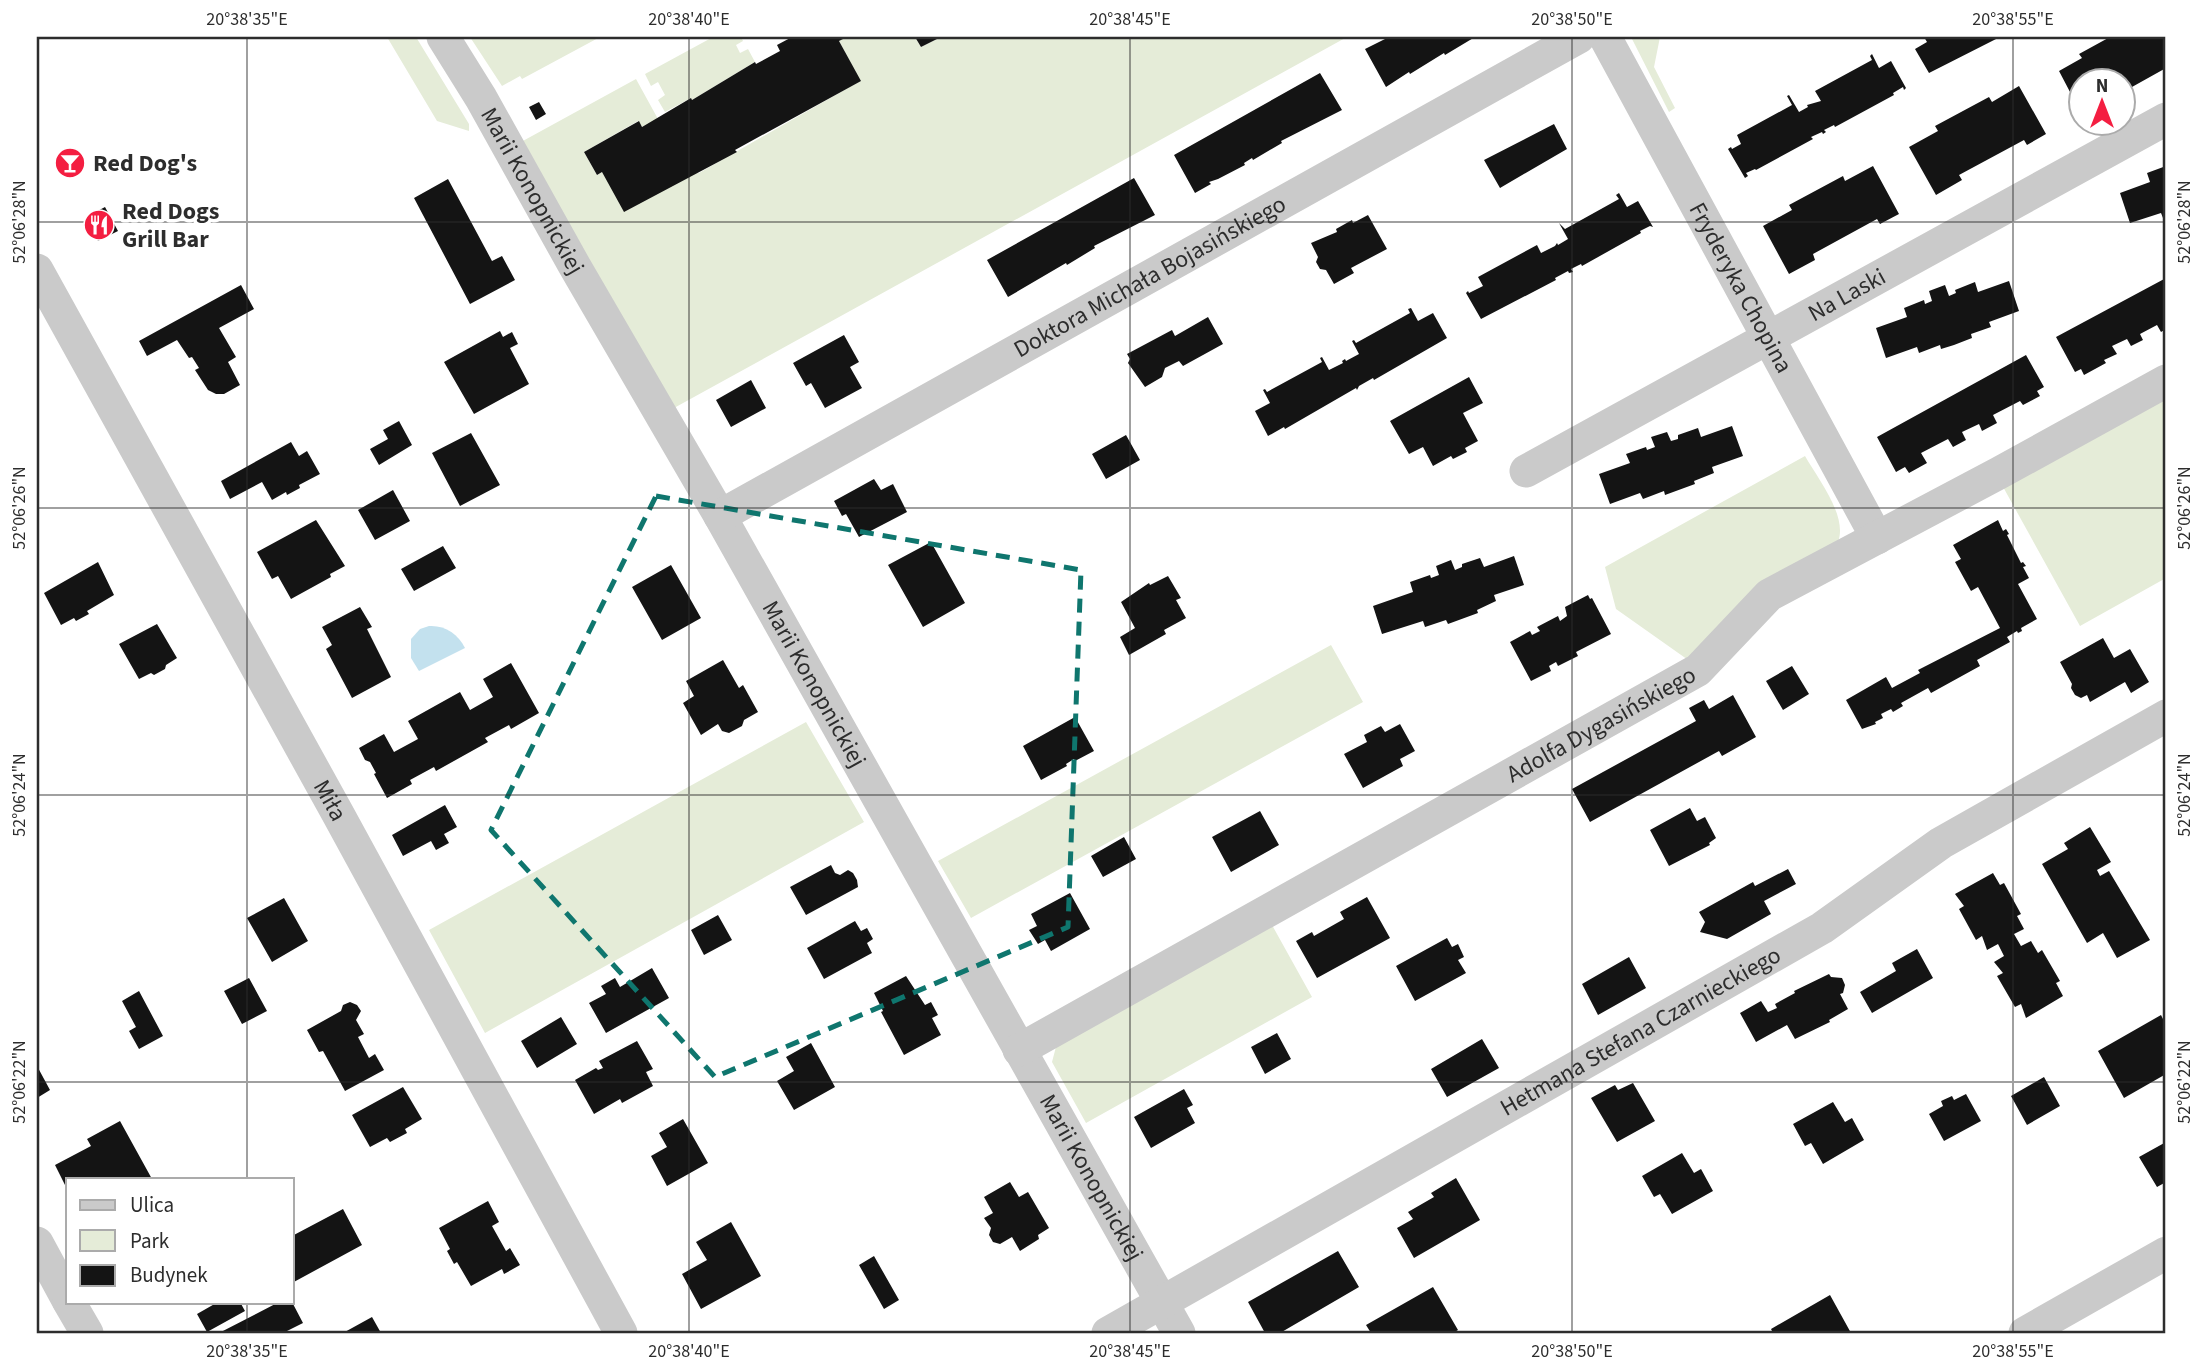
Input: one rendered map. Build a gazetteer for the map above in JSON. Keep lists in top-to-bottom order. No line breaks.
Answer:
{"streets":{"street":["Marii Konopnickiej","Doktora Michała Bojasińskiego","Fryderyka Chopina","Na Laski","Adolfa Dygasińskiego","Miła","Hetmana Stefana Czarnieckiego"]},"crossings":[["Marii Konopnickiej","Doktora Michała Bojasińskiego"],["Marii Konopnickiej","Adolfa Dygasińskiego"],["Marii Konopnickiej","Hetmana Stefana Czarnieckiego"],["Fryderyka Chopina","Na Laski"],["Fryderyka Chopina","Adolfa Dygasińskiego"]],"places":{"bar":["Red Dog's"],"restaurant":["Red Dogs Grill Bar"]},"legend":["Ulica","Park","Budynek"],"north":"top","coordinates":["20°38'35\"E","20°38'40\"E","20°38'45\"E","20°38'50\"E","20°38'55\"E","52°06'28\"N","52°06'26\"N","52°06'24\"N","52°06'22\"N"]}
